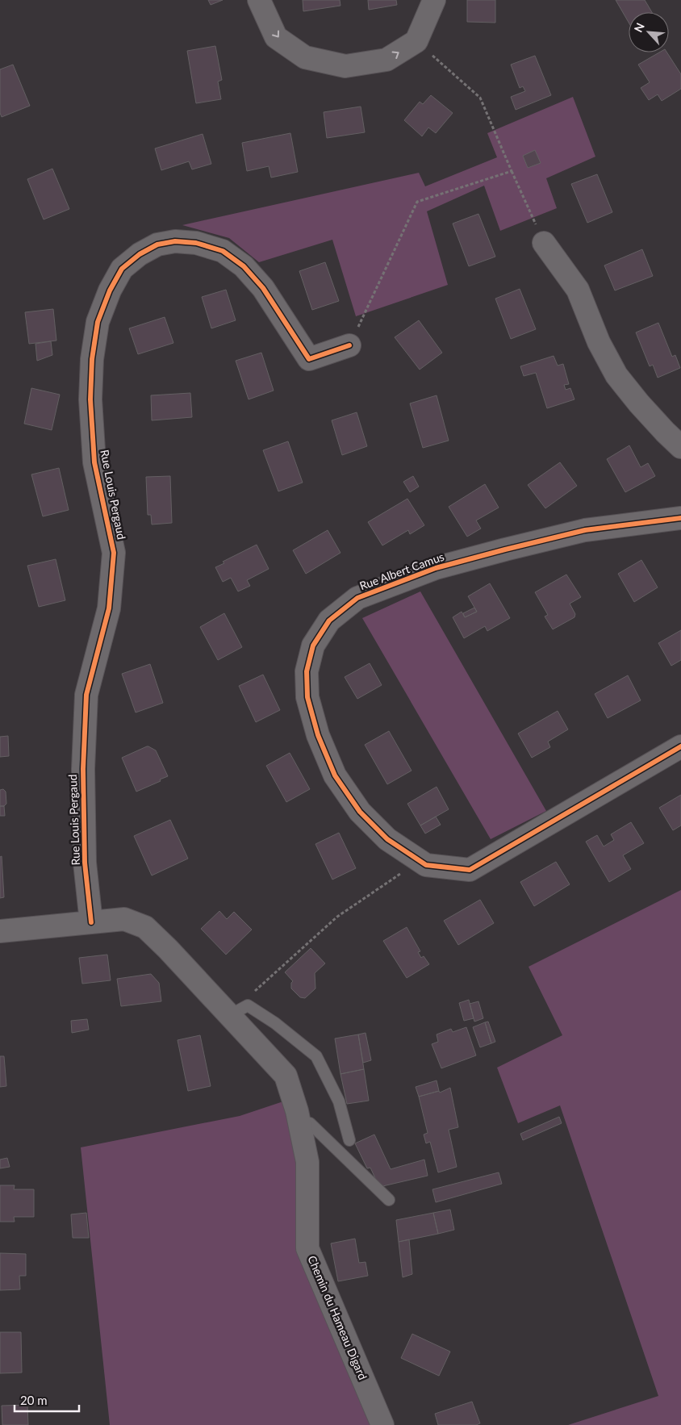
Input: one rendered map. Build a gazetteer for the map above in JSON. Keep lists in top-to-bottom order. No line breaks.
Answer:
{"streets":{"street":["Rue Louis Pergaud","Rue Albert Camus","Chemin du Hameau Digard"]},"crossings":[["Rue Louis Pergaud","Chemin du Hameau Digard"]],"scale_bar":"20 m","north":"top left"}
